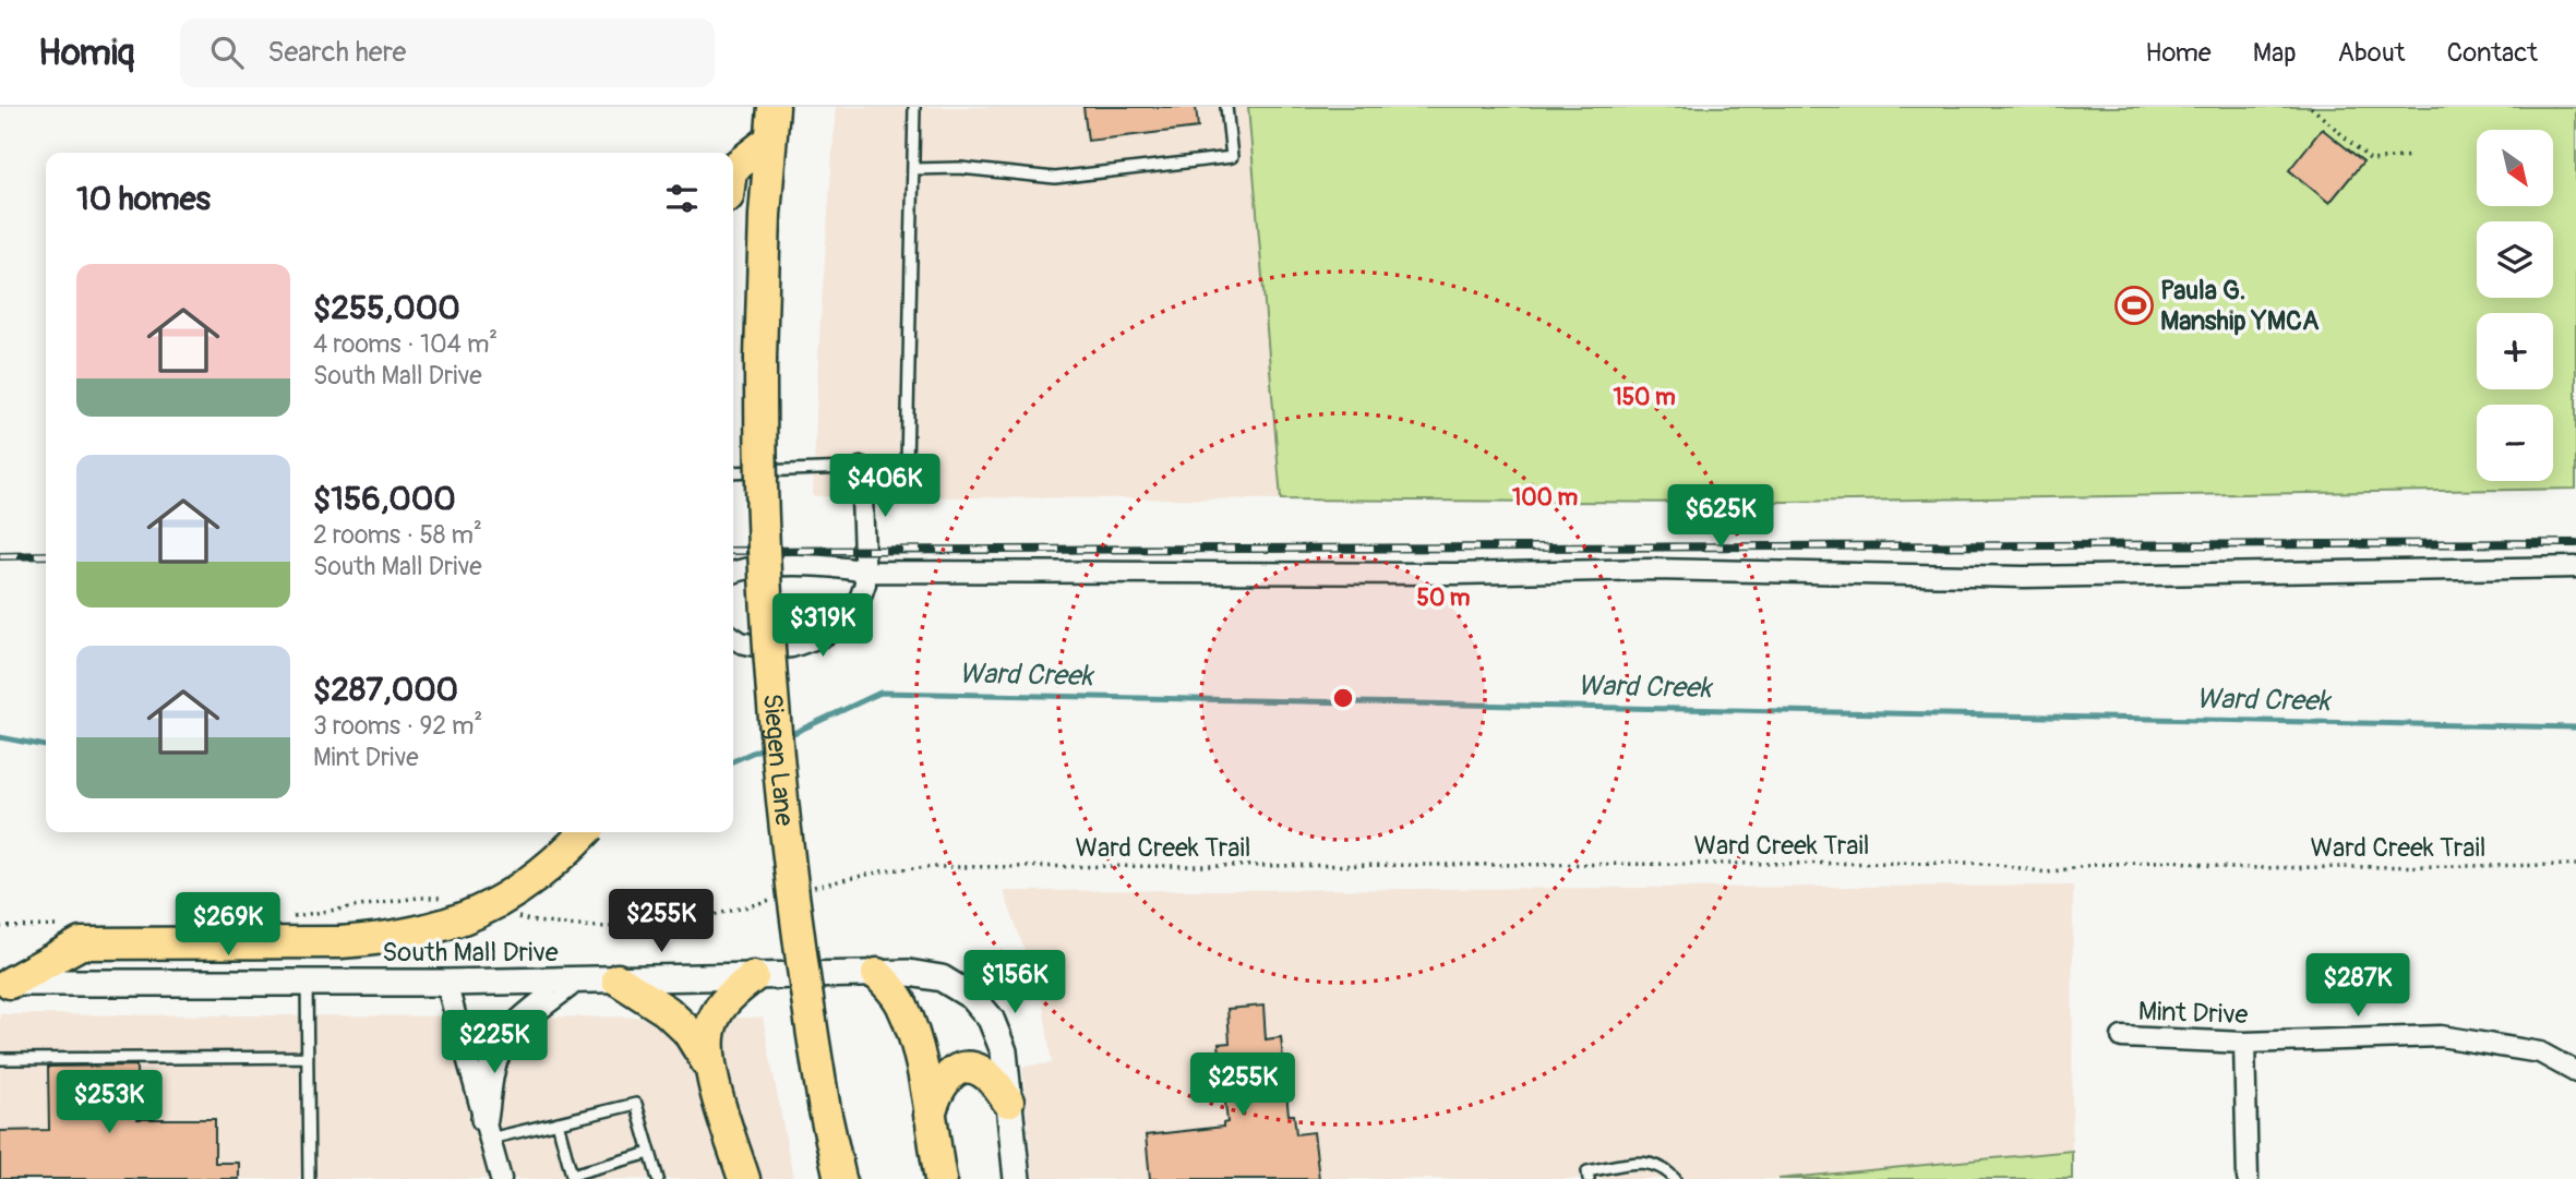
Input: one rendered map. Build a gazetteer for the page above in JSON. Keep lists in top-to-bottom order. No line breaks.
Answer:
{"streets":{"main road":["Siegen Lane"],"street":["South Mall Drive","Mint Drive"],"path":["Ward Creek Trail"]},"water":["Ward Creek"],"places":{"sports":["Paula G. Manship YMCA"]},"north":"bottom right","page":{"header":"Homiq","search":"Search here","nav":["Home","Map","About","Contact"],"map_buttons":["+","−"],"heading":"10 homes","list":[{"name":"$255,000","note":"4 rooms · 104 m² · South Mall Drive"},{"name":"$156,000","note":"2 rooms · 58 m² · South Mall Drive"},{"name":"$287,000","note":"3 rooms · 92 m² · Mint Drive"}],"price":["$406K","$625K","$319K","$255K","$269K","$156K","$287K","$225K","$255K","$253K"]},"rings":["150 m","100 m","50 m"]}
